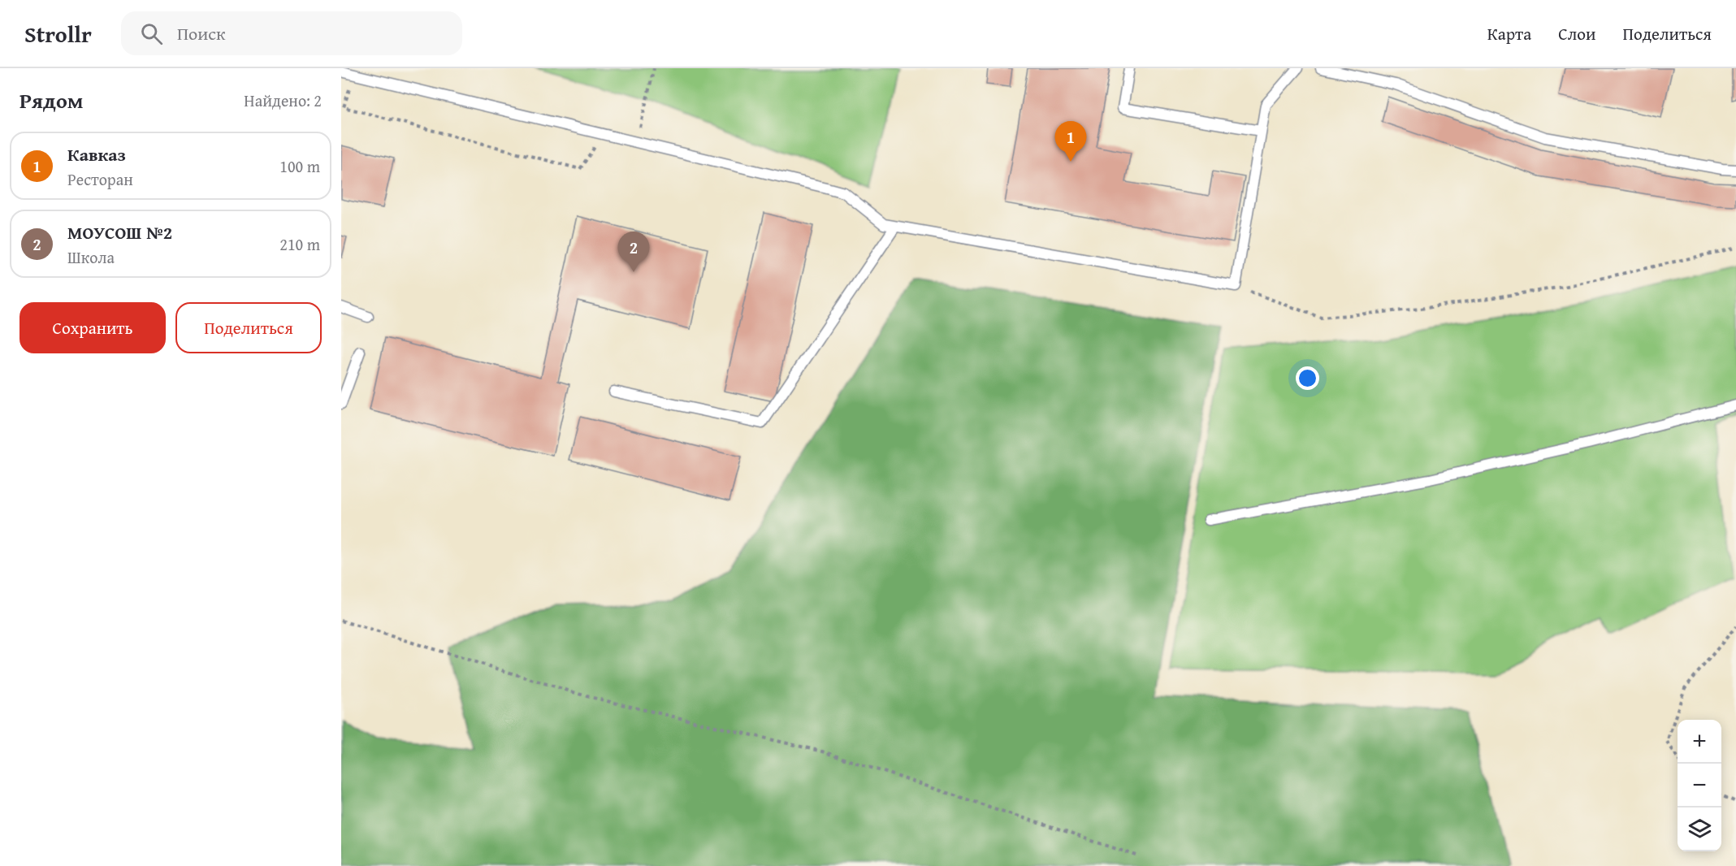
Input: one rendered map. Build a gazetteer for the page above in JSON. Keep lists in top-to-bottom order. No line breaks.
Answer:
{"page":{"header":"Strollr","search":"Поиск","nav":["Карта","Слои","Поделиться"],"heading":["Рядом","Найдено: 2"],"pins":["1","2"],"list":[{"mark":"1","name":"Кавказ","note":"Ресторан","value":"100 m"},{"mark":"2","name":"МОУСОШ №2","note":"Школа","value":"210 m"}],"buttons":["Сохранить","Поделиться"],"map_buttons":["+","−"]}}
